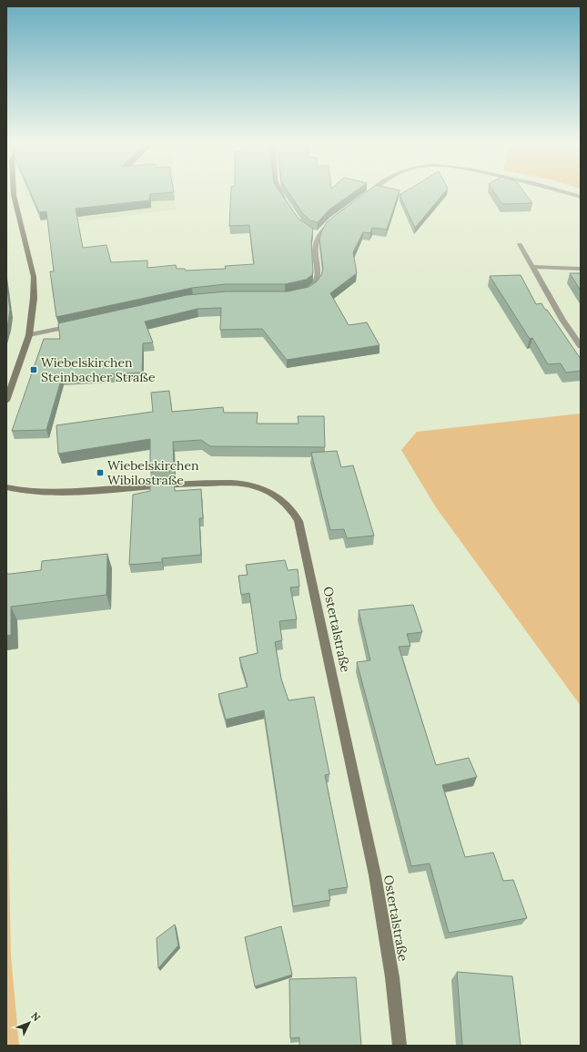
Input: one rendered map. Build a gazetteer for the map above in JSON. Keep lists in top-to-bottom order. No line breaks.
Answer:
{"streets":{"main road":["Ostertalstraße"]},"places":{"transit":["Wiebelskirchen Steinbacher Straße","Wiebelskirchen Wibilostraße"]},"north":"top right"}
